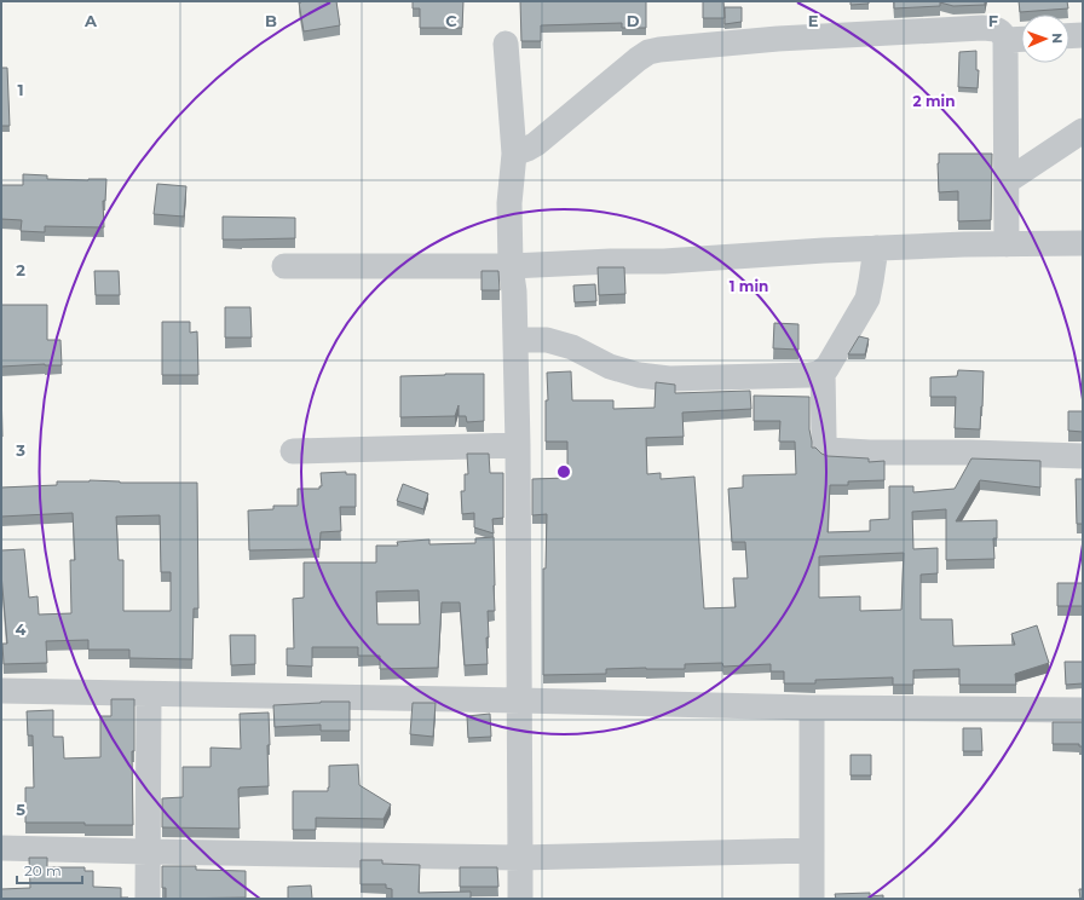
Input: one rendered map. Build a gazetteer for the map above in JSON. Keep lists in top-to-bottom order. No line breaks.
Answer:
{"scale_bar":"20 m","north":"right","grid":{"columns":["A","B","C","D","E","F"],"rows":["1","2","3","4","5"]},"rings":["2 min","1 min"]}
